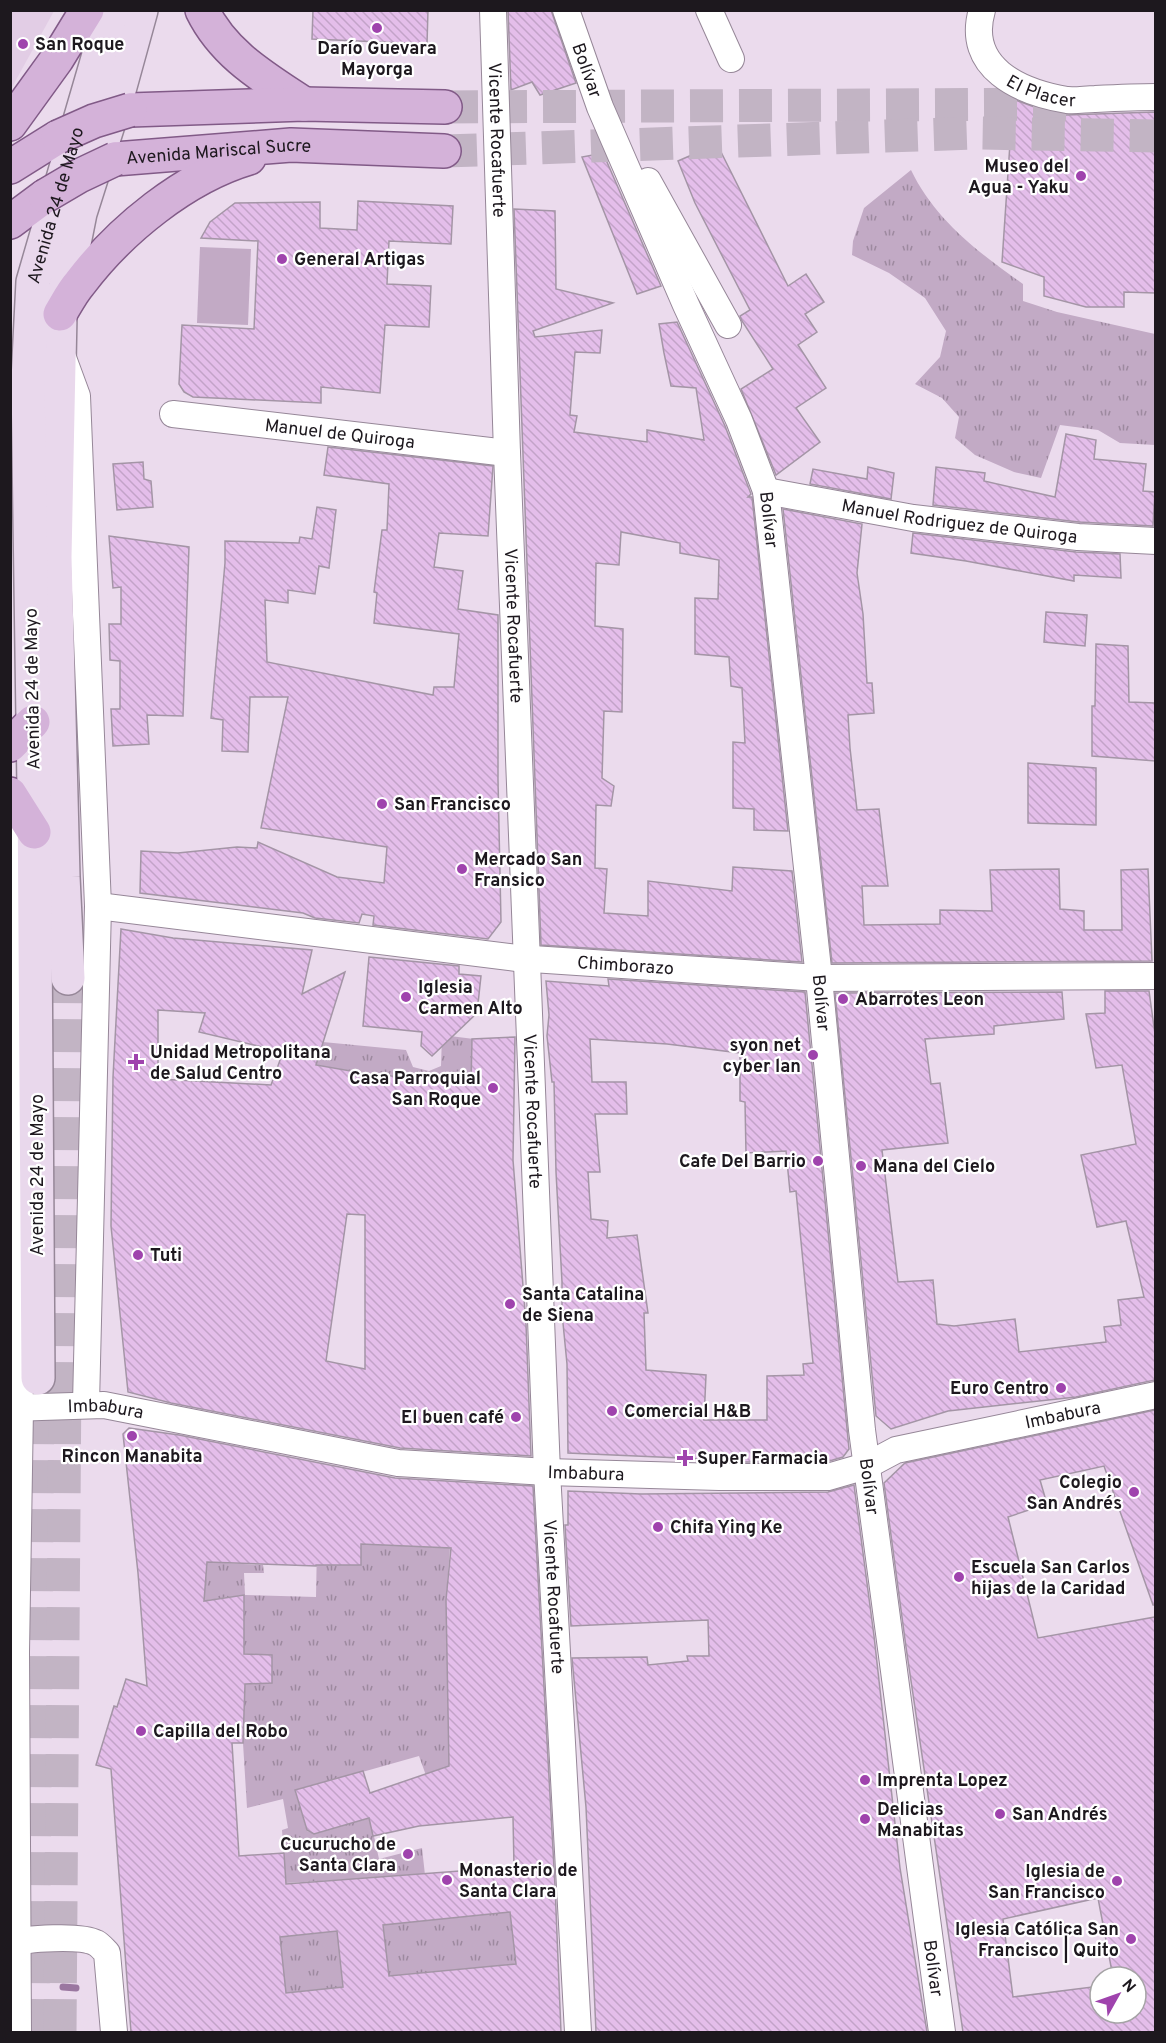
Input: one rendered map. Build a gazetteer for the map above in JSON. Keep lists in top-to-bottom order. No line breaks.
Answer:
{"streets":{"main road":["Avenida Mariscal Sucre","Avenida 24 de Mayo"],"street":["Bolívar","El Placer","Vicente Rocafuerte","Manuel de Quiroga","Manuel Rodriguez de Quiroga","Chimborazo","Imbabura"]},"crossings":[["Bolívar","Manuel Rodriguez de Quiroga"],["Bolívar","Chimborazo"],["Bolívar","Imbabura"],["Vicente Rocafuerte","Manuel de Quiroga"],["Vicente Rocafuerte","Chimborazo"],["Vicente Rocafuerte","Imbabura"],["Avenida Mariscal Sucre","Avenida 24 de Mayo"],["Avenida 24 de Mayo","Chimborazo"],["Avenida 24 de Mayo","Imbabura"]],"places":{"other":["Darío Guevara Mayorga","San Roque","Museo del Agua - Yaku","General Artigas","San Francisco","Mercado San Fransico","Iglesia Carmen Alto","Abarrotes Leon","syon net cyber lan","Casa Parroquial San Roque","Cafe Del Barrio","Mana del Cielo","Tuti","Santa Catalina de Siena","Euro Centro","Comercial H&B","El buen café","Rincon Manabita","Colegio San Andrés","Chifa Ying Ke","Escuela San Carlos hijas de la Caridad","Capilla del Robo","Imprenta Lopez","San Andrés","Delicias Manabitas","Cucurucho de Santa Clara","Monasterio de Santa Clara","Iglesia de San Francisco","Iglesia Católica San Francisco | Quito"],"health":["Unidad Metropolitana de Salud Centro","Super Farmacia"]},"north":"top right"}
